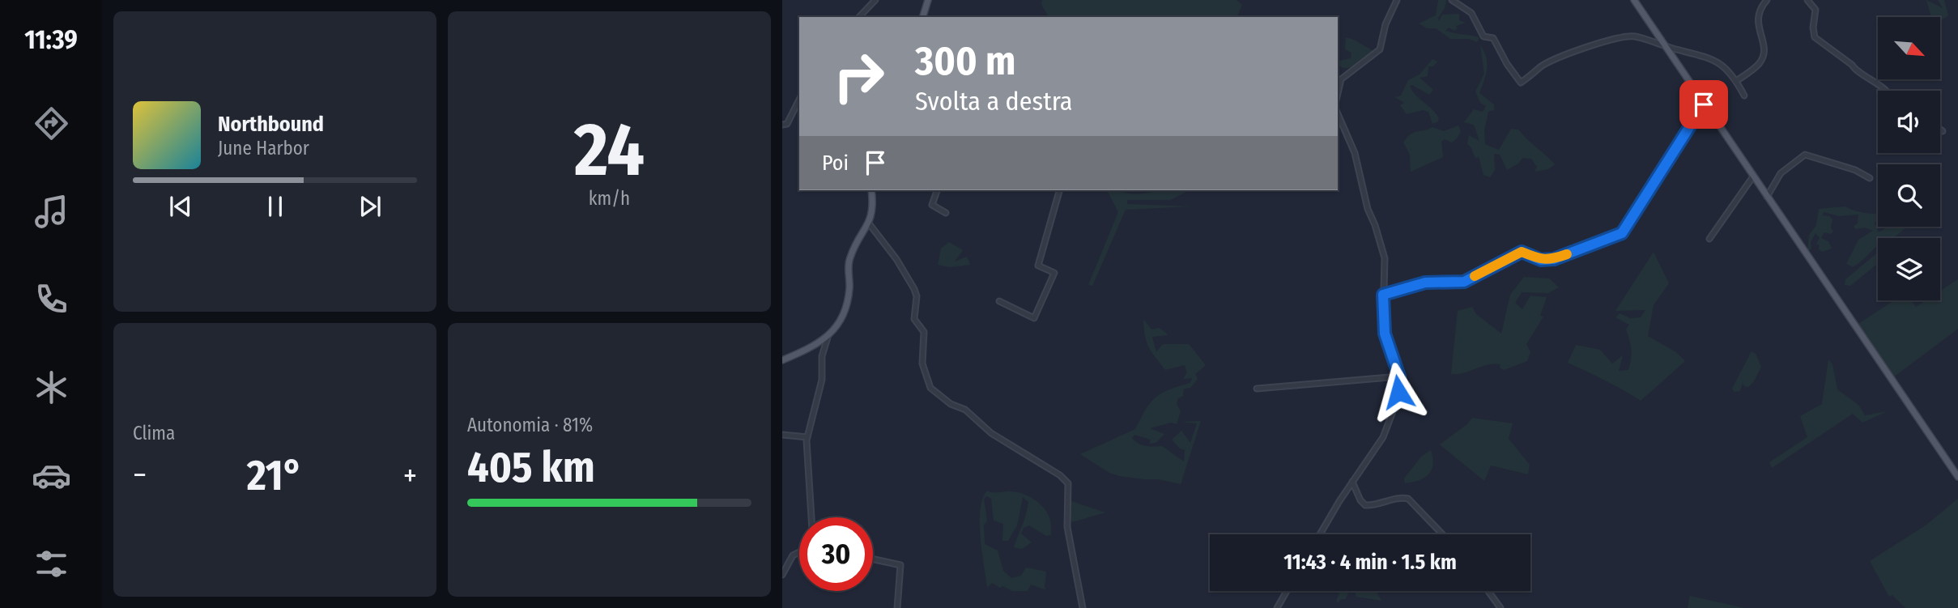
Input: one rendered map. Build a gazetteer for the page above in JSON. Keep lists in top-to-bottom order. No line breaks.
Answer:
{"north":"bottom right","page":{"tabs":"11:39","tile":[["24","km/h"],"Clima",["Autonomia · 81%","405 km"]],"turn":["300 m","Svolta a destra"],"song":["Northbound","June Harbor"],"then":"Poi","heat":["−","21°","+"],"limit":"30","trip":"11:43 · 4 min · 1.5 km"}}
